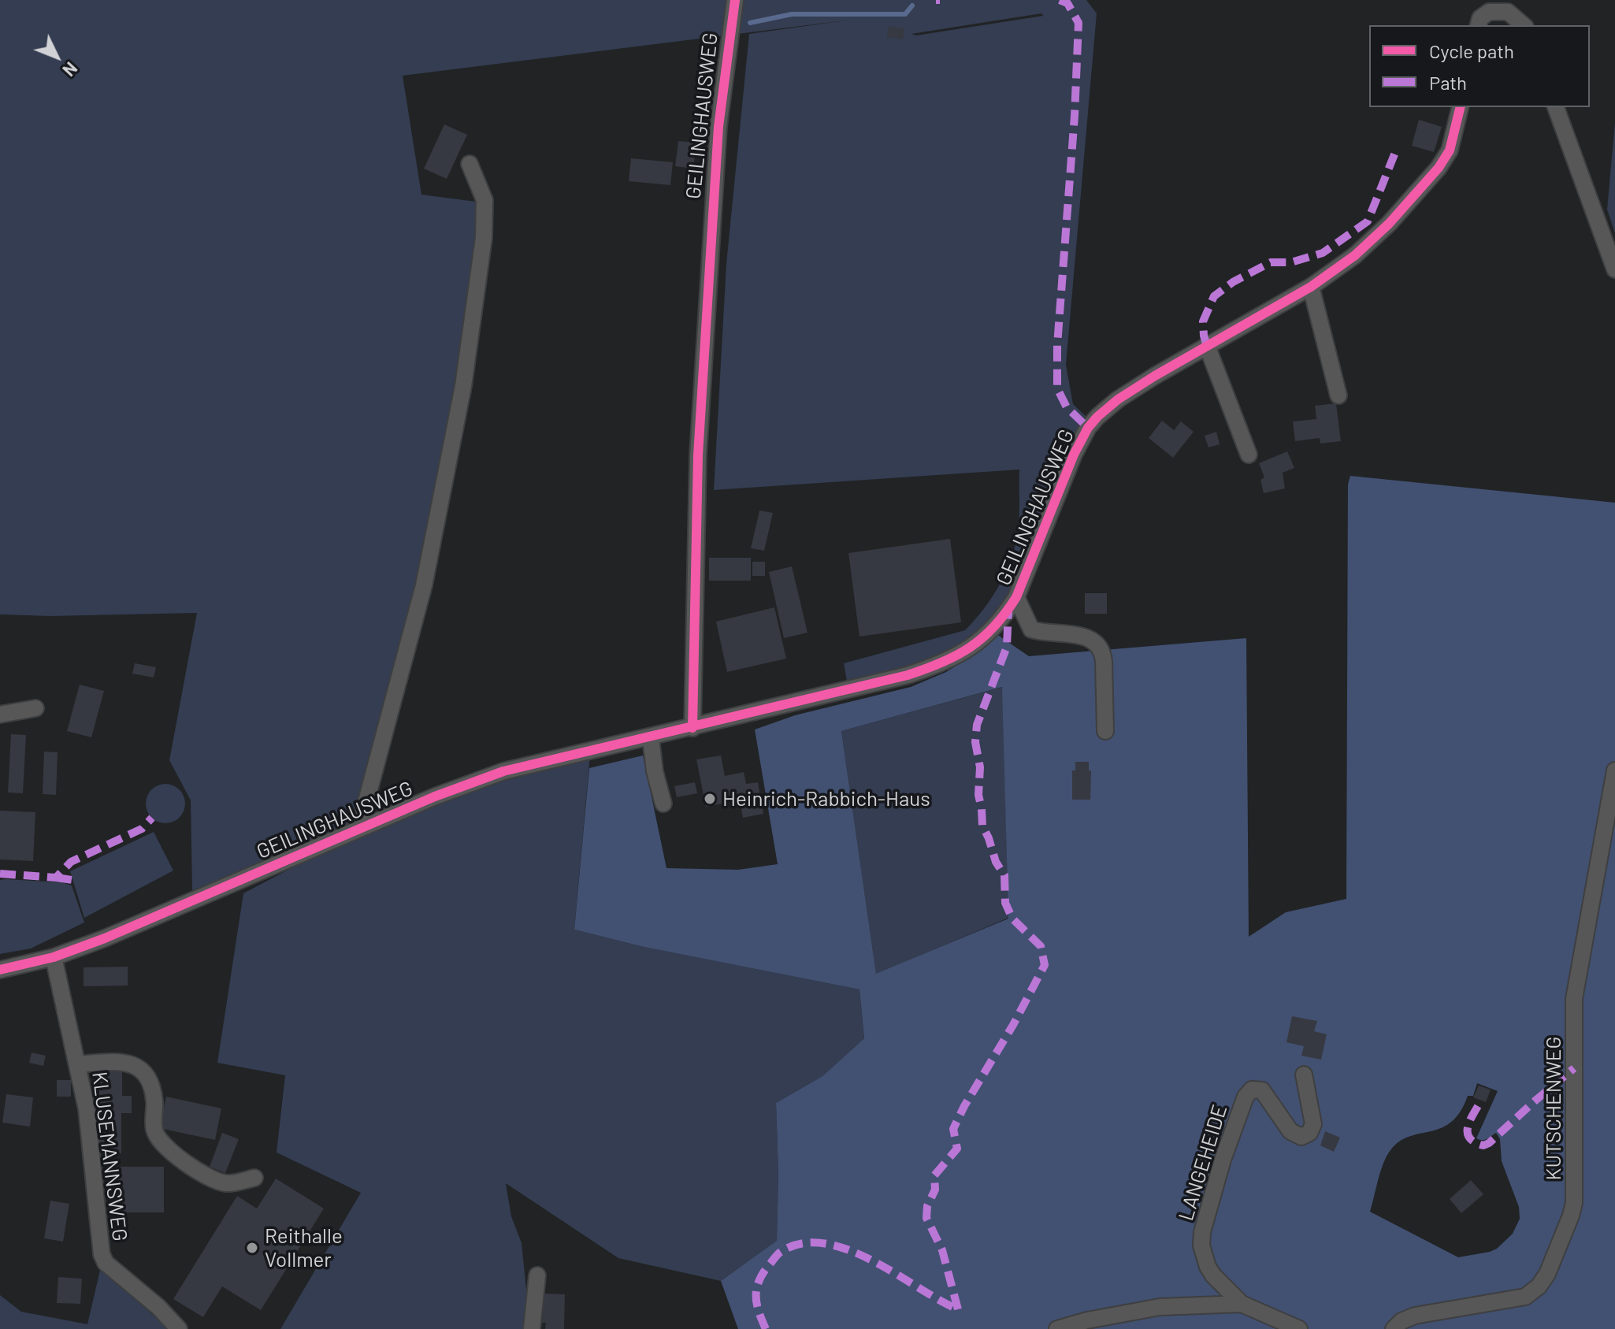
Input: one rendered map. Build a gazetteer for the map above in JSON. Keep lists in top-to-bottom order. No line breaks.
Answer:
{"streets":{"street":["GEILINGHAUSWEG","KUTSCHENWEG","KLUSEMANNSWEG","LANGEHEIDE"]},"crossings":[["GEILINGHAUSWEG","KLUSEMANNSWEG"]],"places":["Heinrich-Rabbich-Haus","Reithalle Vollmer"],"legend":["Cycle path","Path"],"north":"bottom right"}
